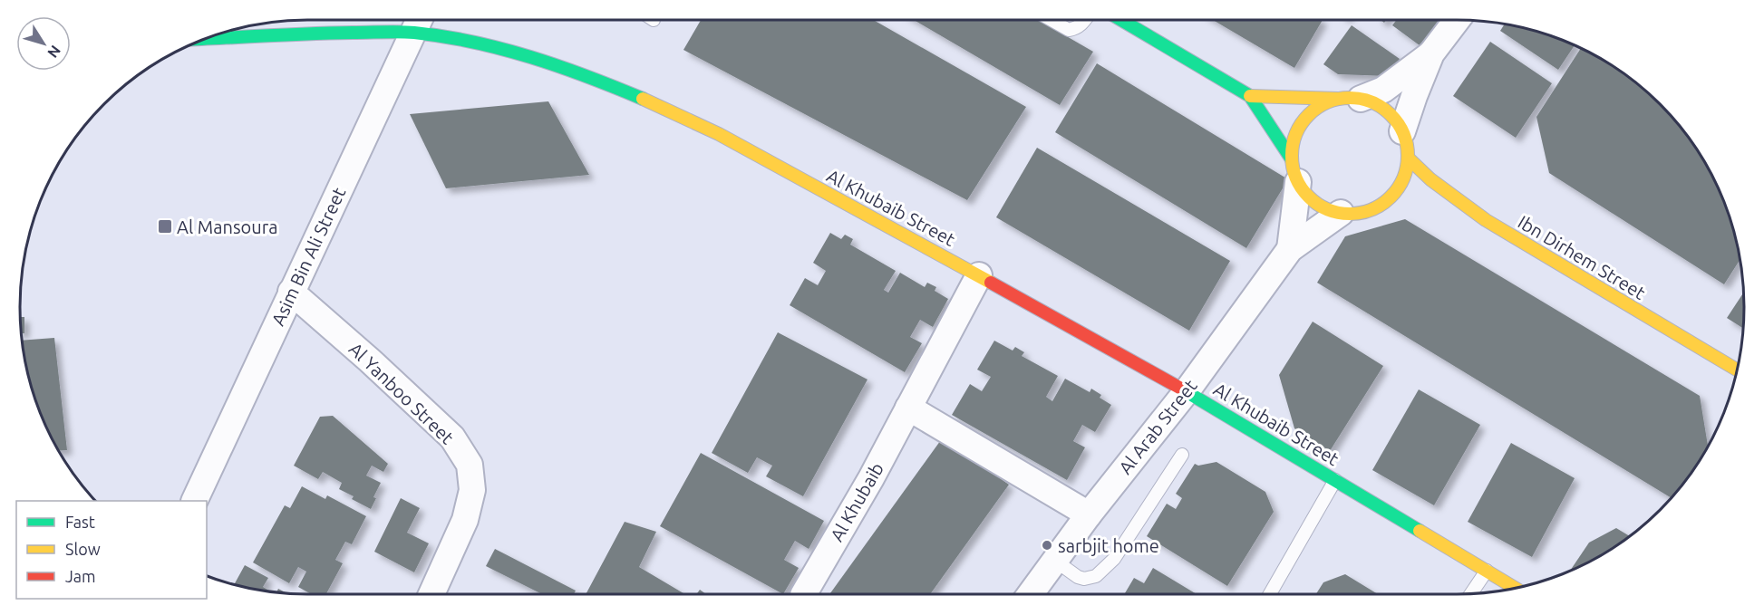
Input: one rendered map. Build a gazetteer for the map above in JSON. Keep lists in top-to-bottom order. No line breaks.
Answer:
{"streets":{"street":["Al Khubaib Street","Asim Bin Ali Street","Ibn Dirhem Street","Al Yanboo Street","Al Arab Street","Al Khubaib"]},"crossings":[["Al Khubaib Street","Asim Bin Ali Street"],["Al Khubaib Street","Al Arab Street"],["Al Khubaib Street","Al Khubaib"],["Asim Bin Ali Street","Al Yanboo Street"],["Ibn Dirhem Street","Al Arab Street"]],"places":{"transit":["Al Mansoura"],"other":["sarbjit home"]},"legend":["Fast","Slow","Jam"],"north":"bottom right"}
